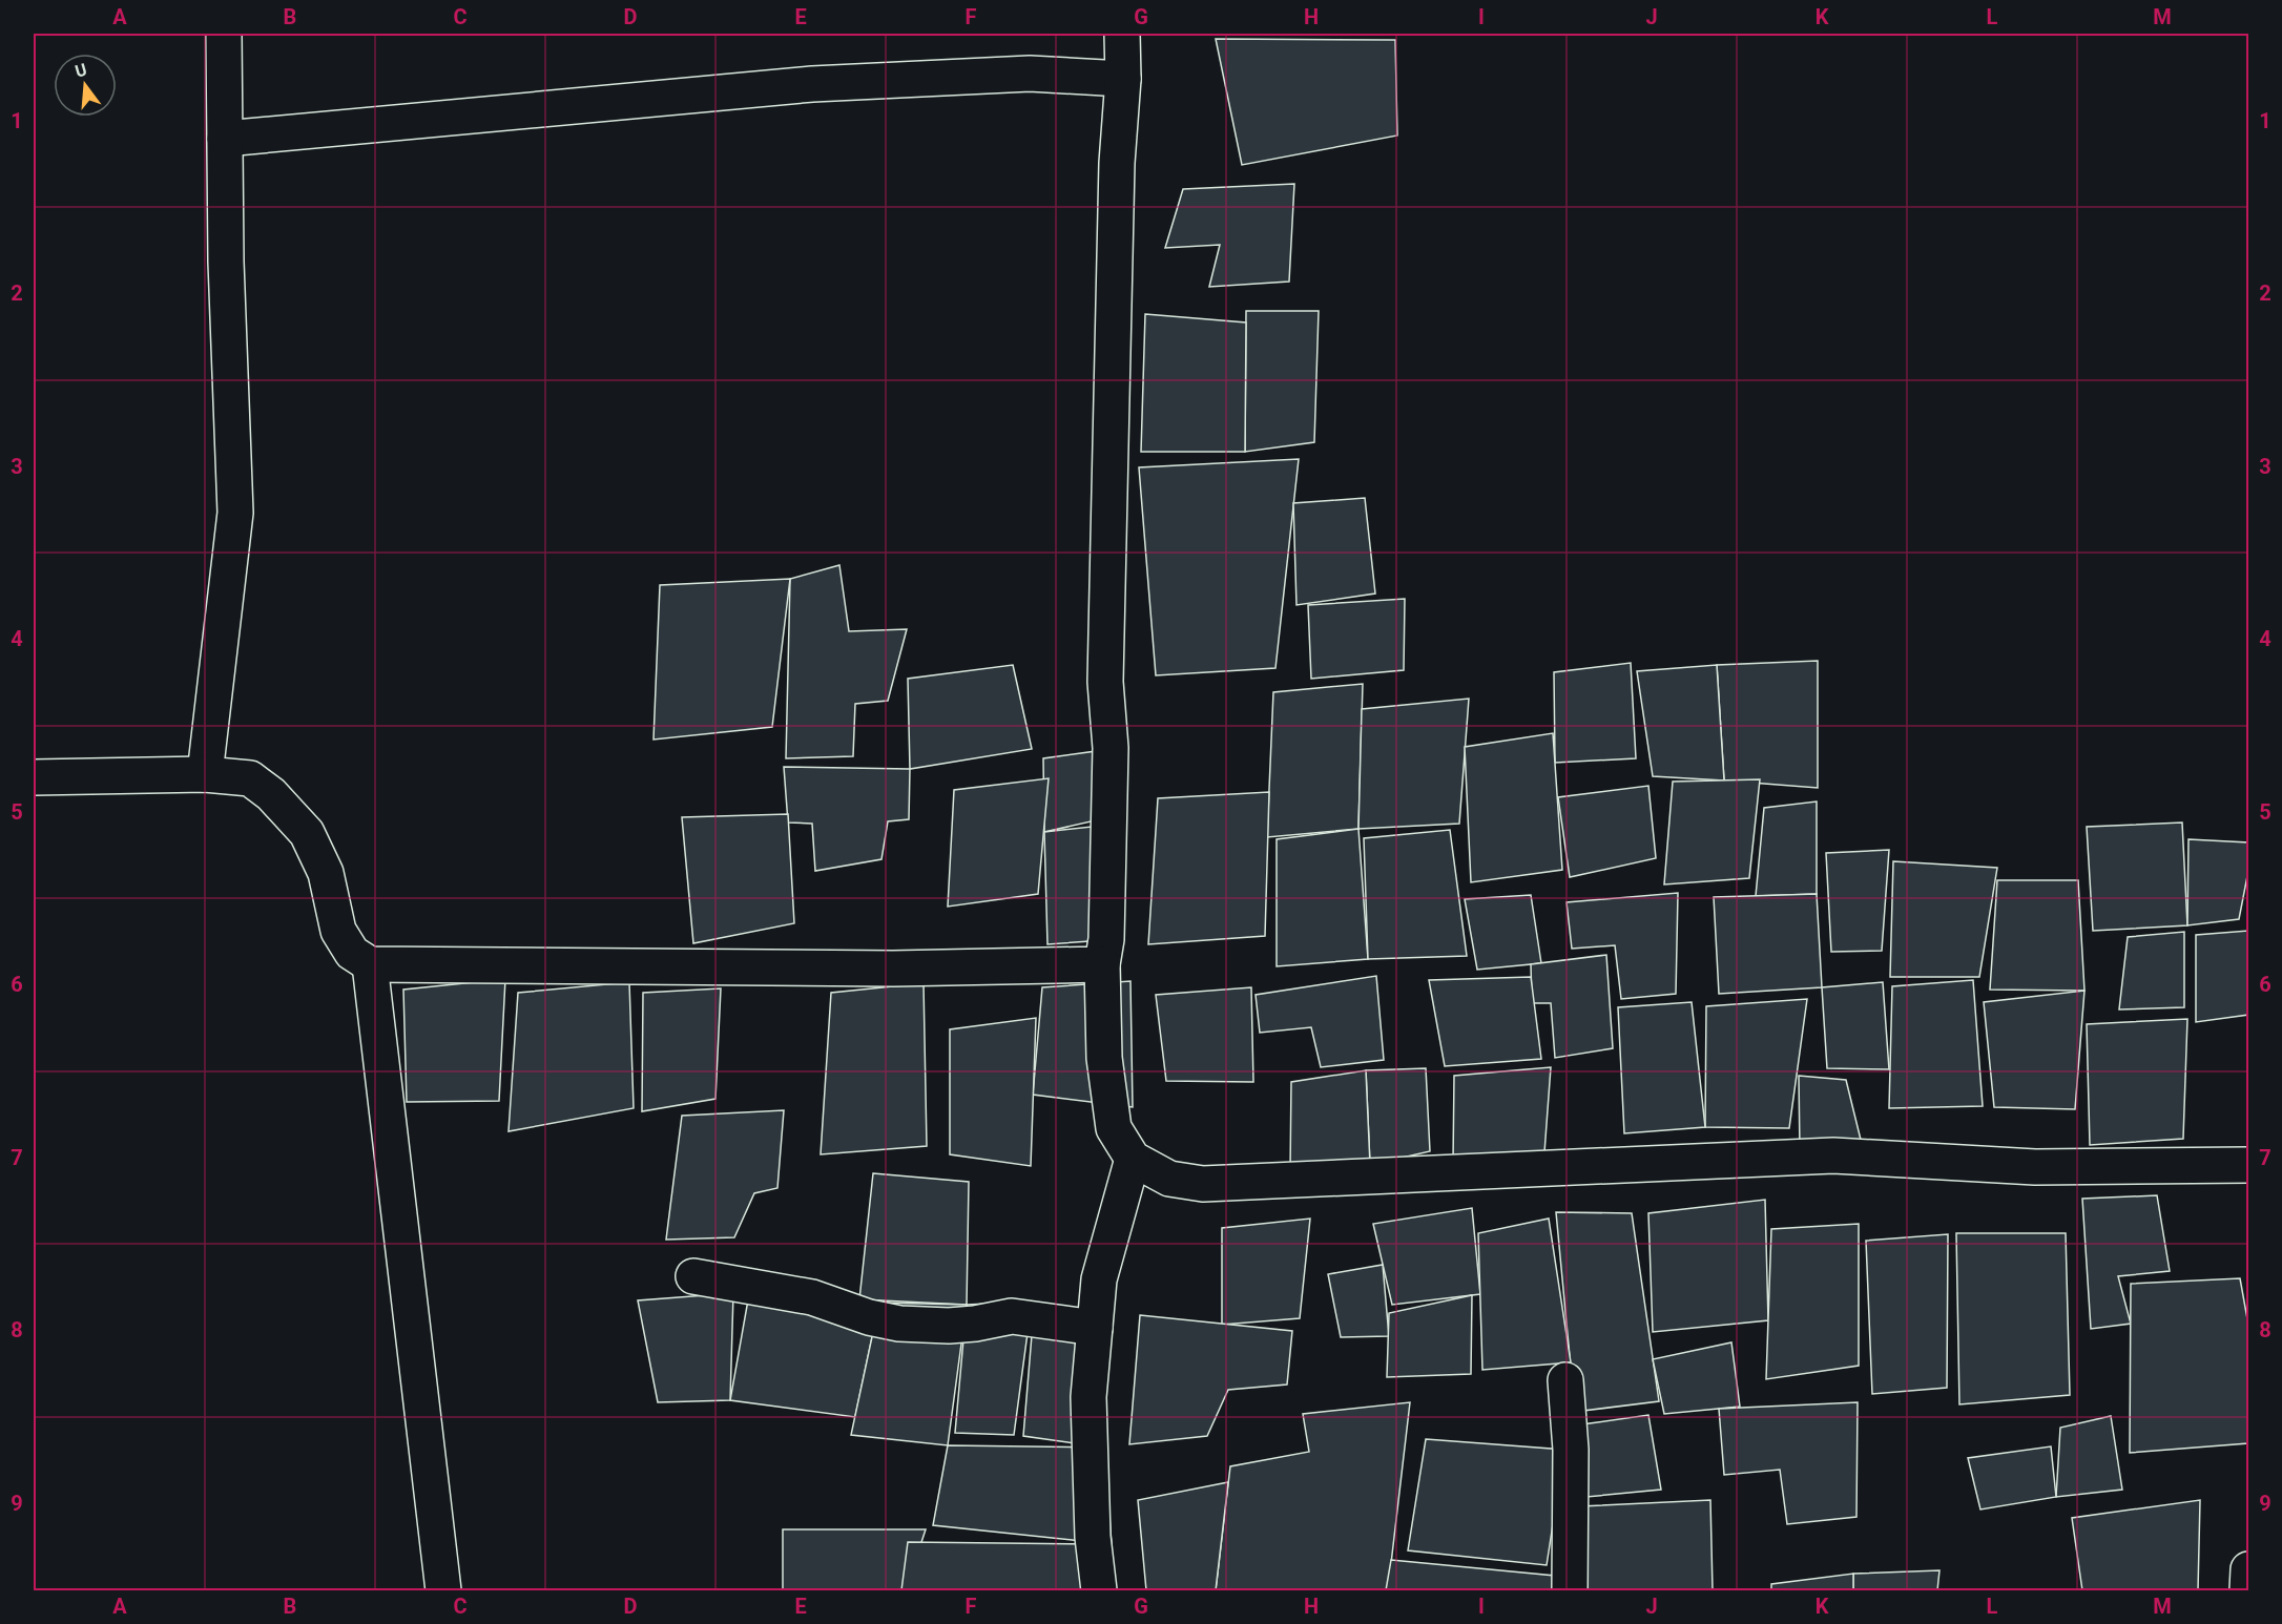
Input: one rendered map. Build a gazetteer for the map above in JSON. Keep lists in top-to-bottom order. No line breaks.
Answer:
{"north":"top","grid":{"columns":["A","B","C","D","E","F","G","H","I","J","K","L","M"],"rows":["1","2","3","4","5","6","7","8","9"]}}
